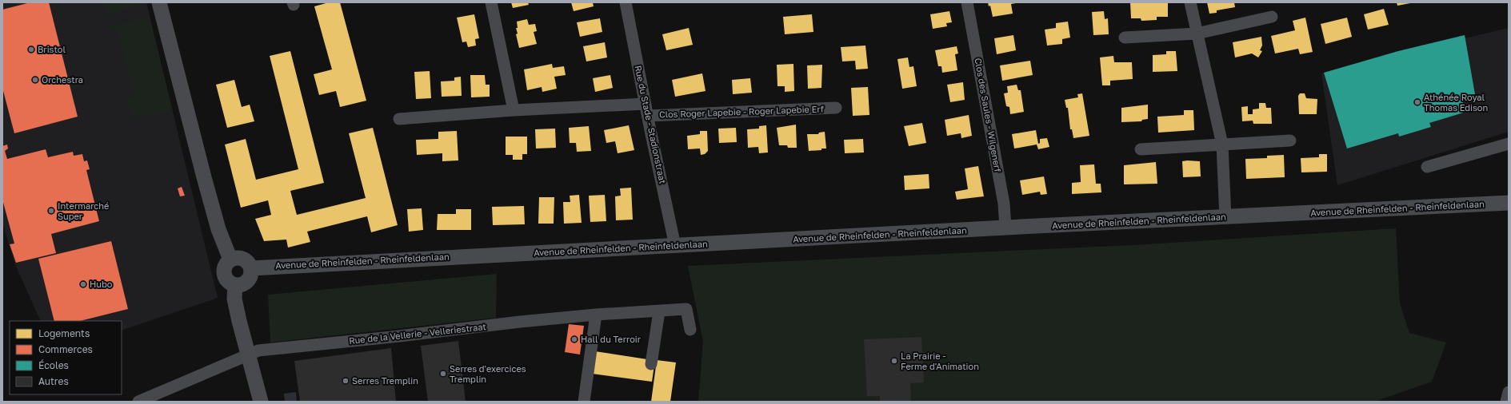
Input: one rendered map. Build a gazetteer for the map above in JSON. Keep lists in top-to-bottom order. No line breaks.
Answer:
{"streets":{"main road":["Avenue de Rheinfelden - Rheinfeldenlaan"],"street":["Clos Roger Lapebie - Roger Lapebie Erf","Clos des Saules - Wilgenerf","Rue du Stade - Stadionstraat","Rue de la Vellerie - Velleriestraat"]},"crossings":[["Clos Roger Lapebie - Roger Lapebie Erf","Rue du Stade - Stadionstraat"],["Clos des Saules - Wilgenerf","Avenue de Rheinfelden - Rheinfeldenlaan"],["Rue du Stade - Stadionstraat","Avenue de Rheinfelden - Rheinfeldenlaan"]],"places":["Bristol","Orchestra","Athénée Royal Thomas Edison","Intermarché Super","Hubo","Hall du Terroir","La Prairie - Ferme d'Animation","Serres d'exercices Tremplin","Serres Tremplin"],"legend":["Logements","Commerces","Écoles","Autres"]}
